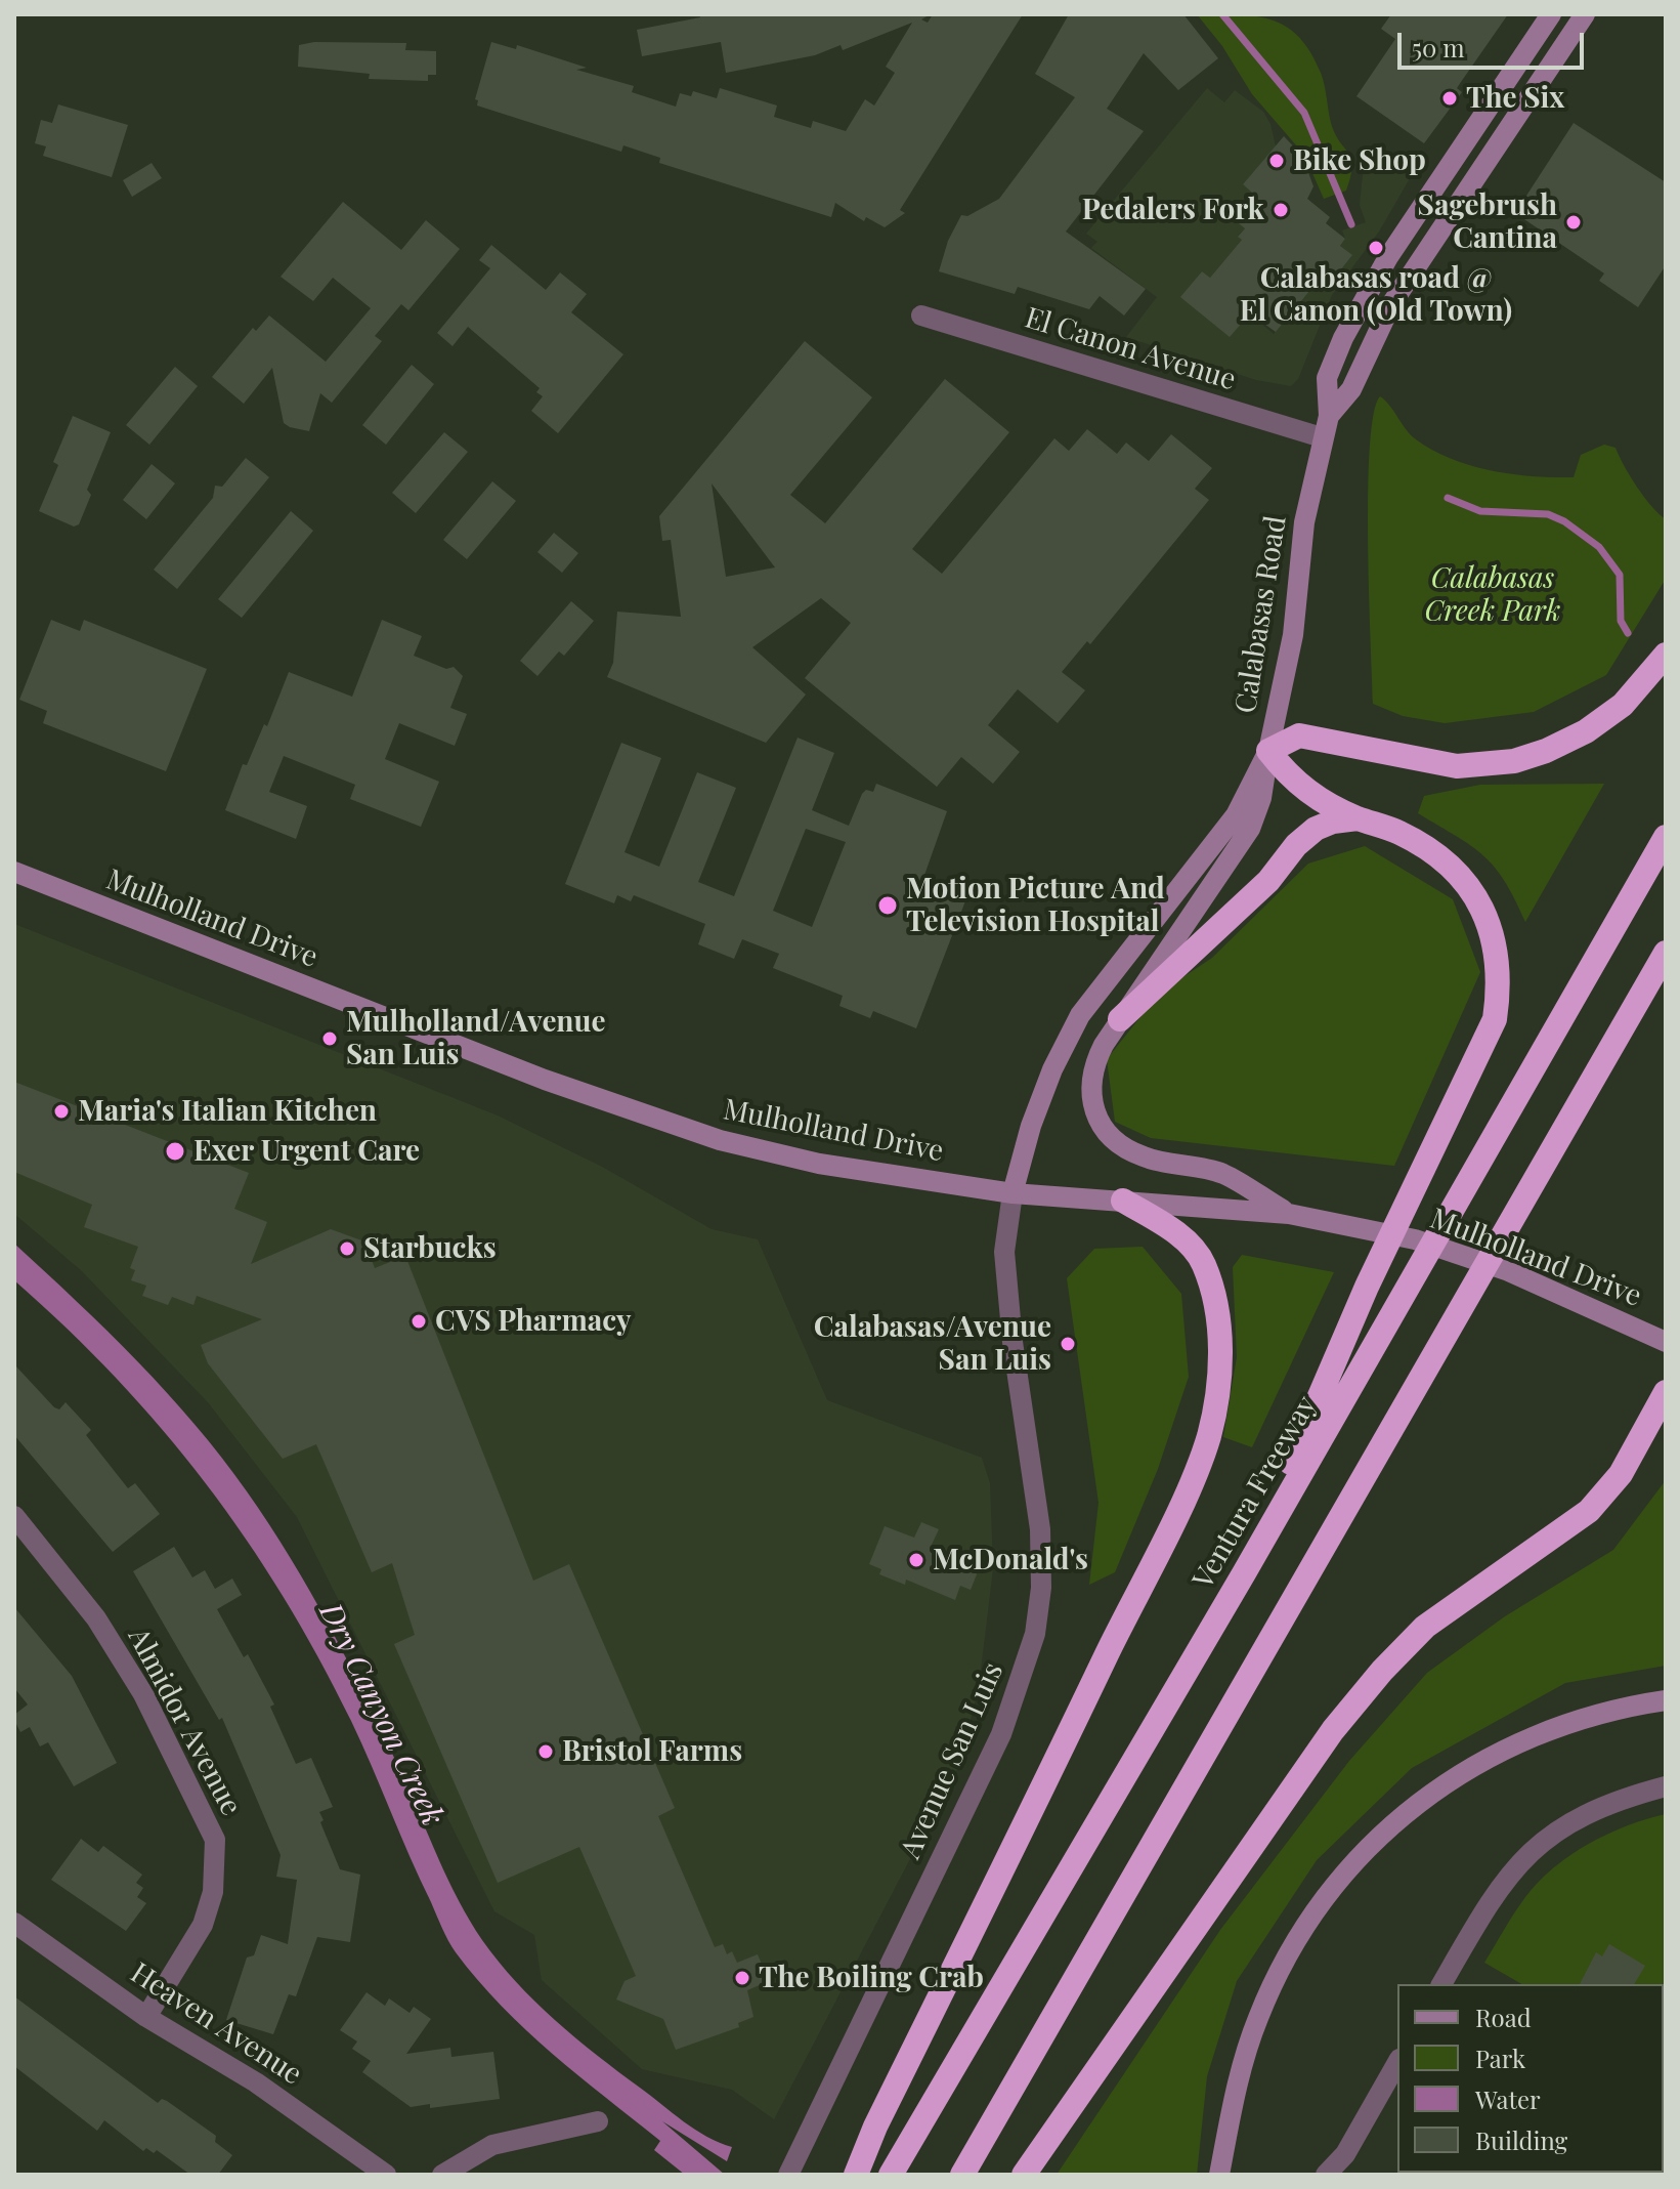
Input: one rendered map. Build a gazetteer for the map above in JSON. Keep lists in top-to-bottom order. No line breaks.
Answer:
{"streets":{"highway":["Ventura Freeway"],"main road":["Calabasas Road","Mulholland Drive"],"street":["El Canon Avenue","Almidor Avenue","Avenue San Luis","Heaven Avenue"]},"crossings":[["El Canon Avenue","Calabasas Road"],["Calabasas Road","Mulholland Drive"],["Calabasas Road","Avenue San Luis"],["Mulholland Drive","Avenue San Luis"],["Almidor Avenue","Heaven Avenue"]],"water":["Dry Canyon Creek"],"parks":["Calabasas Creek Park"],"places":["The Six","Bike Shop","Pedalers Fork","Sagebrush Cantina","Calabasas road @ El Canon (Old Town)","Motion Picture And Television Hospital","Mulholland/Avenue San Luis","Maria's Italian Kitchen","Exer Urgent Care","Starbucks","CVS Pharmacy","Calabasas/Avenue San Luis","McDonald's","Bristol Farms","The Boiling Crab"],"legend":["Road","Park","Water","Building"],"scale_bar":"50 m"}
